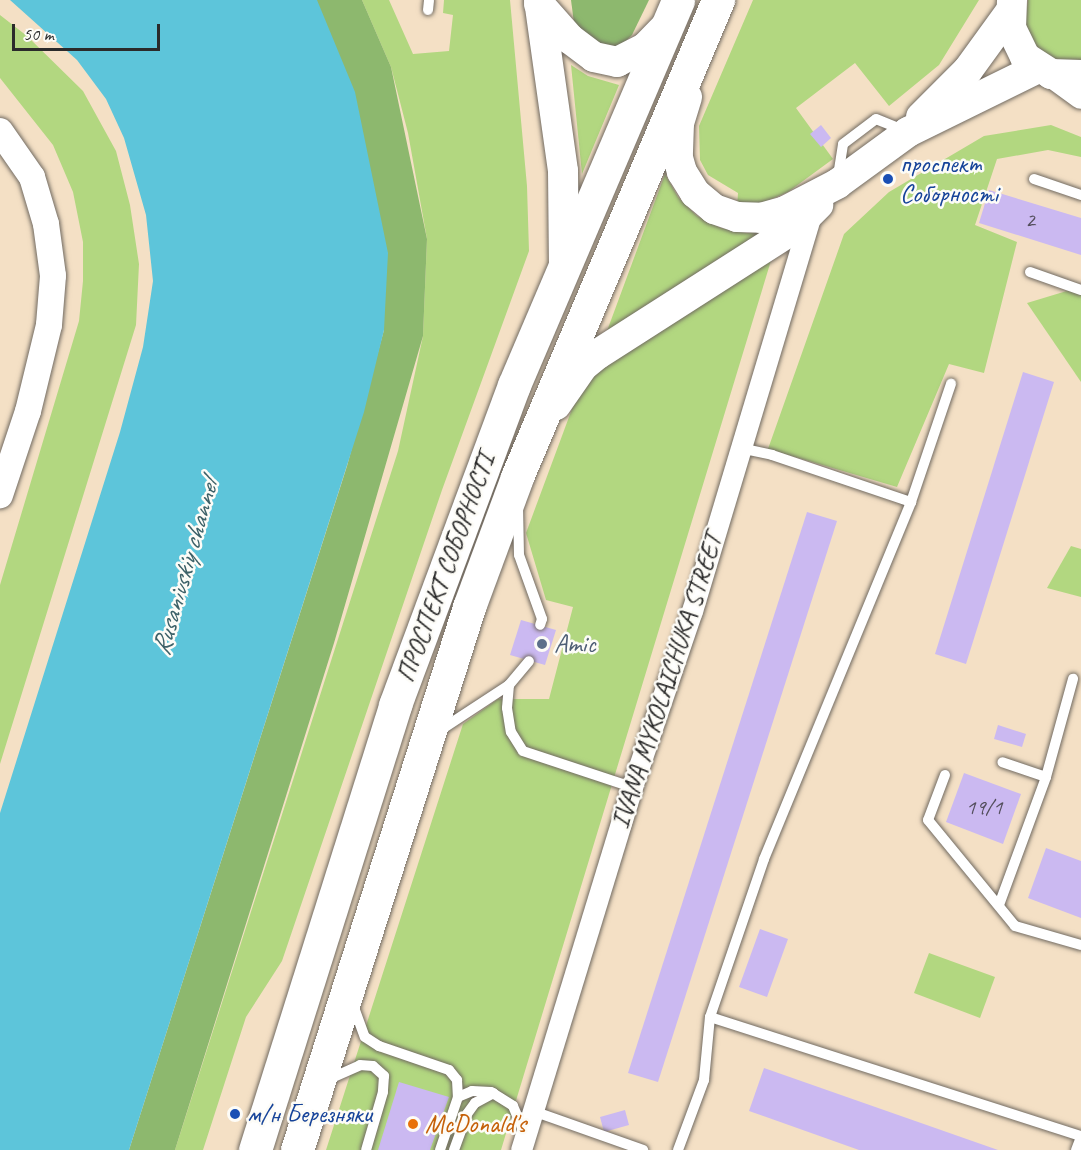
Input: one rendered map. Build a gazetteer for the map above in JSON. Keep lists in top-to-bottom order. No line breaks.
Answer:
{"streets":{"highway":["ПРОСПЕКТ СОБОРНОСТІ"],"main road":["IVANA MYKOLAICHUKA STREET"]},"crossings":[["ПРОСПЕКТ СОБОРНОСТІ","IVANA MYKOLAICHUKA STREET"]],"water":["Rusanivskiy channel"],"places":["проспект Соборності","Amic","м/н Березняки","McDonald's"],"house_numbers":["2","19/1"],"scale_bar":"50 m"}
